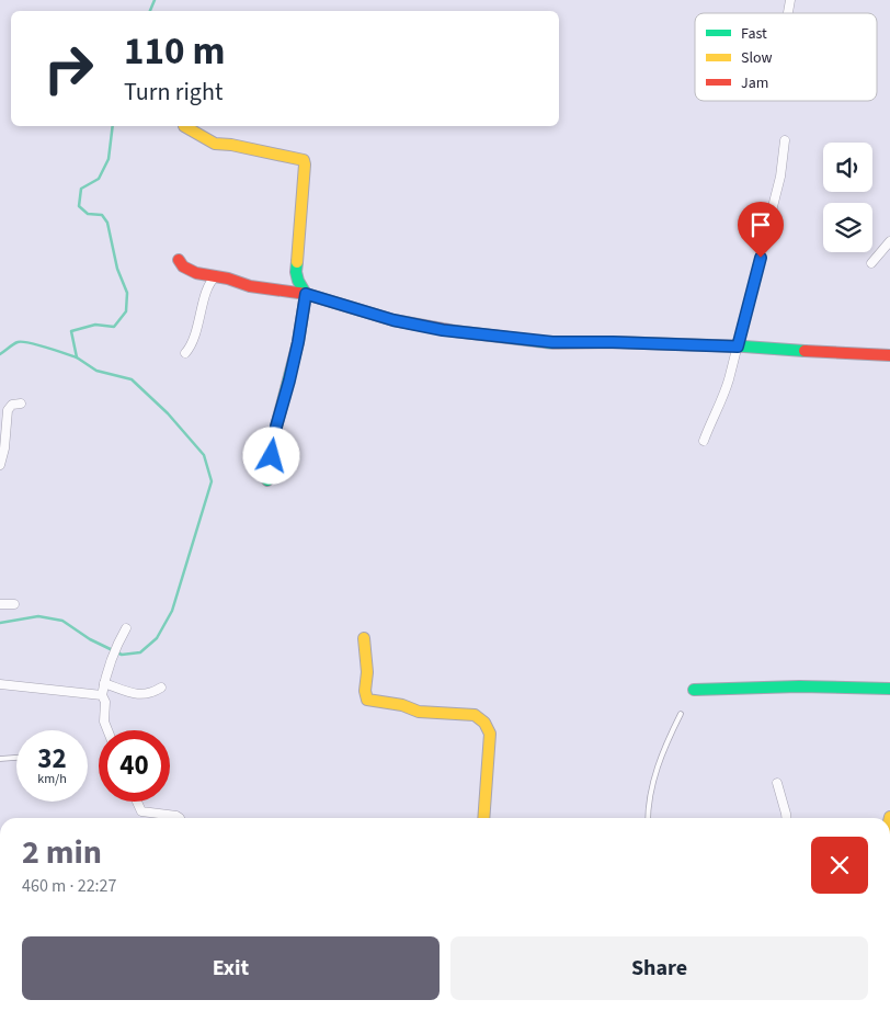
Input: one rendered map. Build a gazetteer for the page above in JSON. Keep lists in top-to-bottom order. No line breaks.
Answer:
{"legend":["Fast","Slow","Jam"],"page":{"turn":["110 m","Turn right"],"speed":"32 km/h","limit":"40","heading":["2 min","460 m · 22:27"],"buttons":["Exit","Share"]}}
